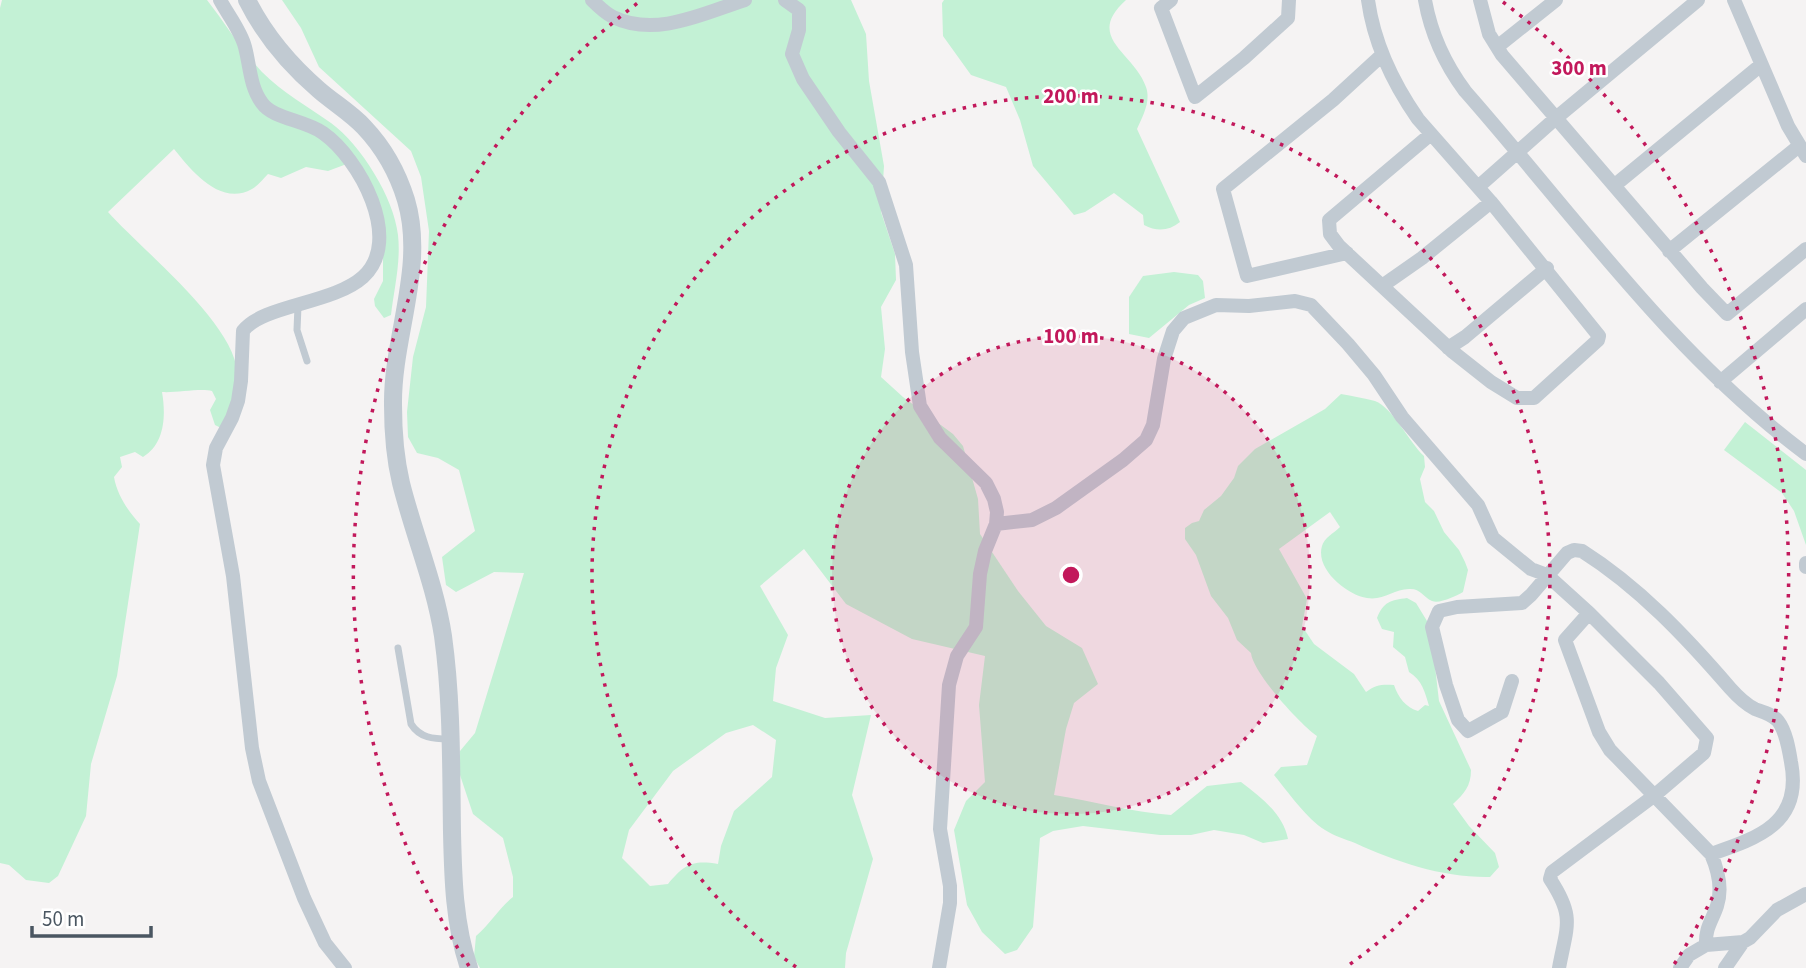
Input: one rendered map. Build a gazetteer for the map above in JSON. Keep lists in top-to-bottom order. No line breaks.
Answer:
{"scale_bar":"50 m","rings":["300 m","200 m","100 m"]}
